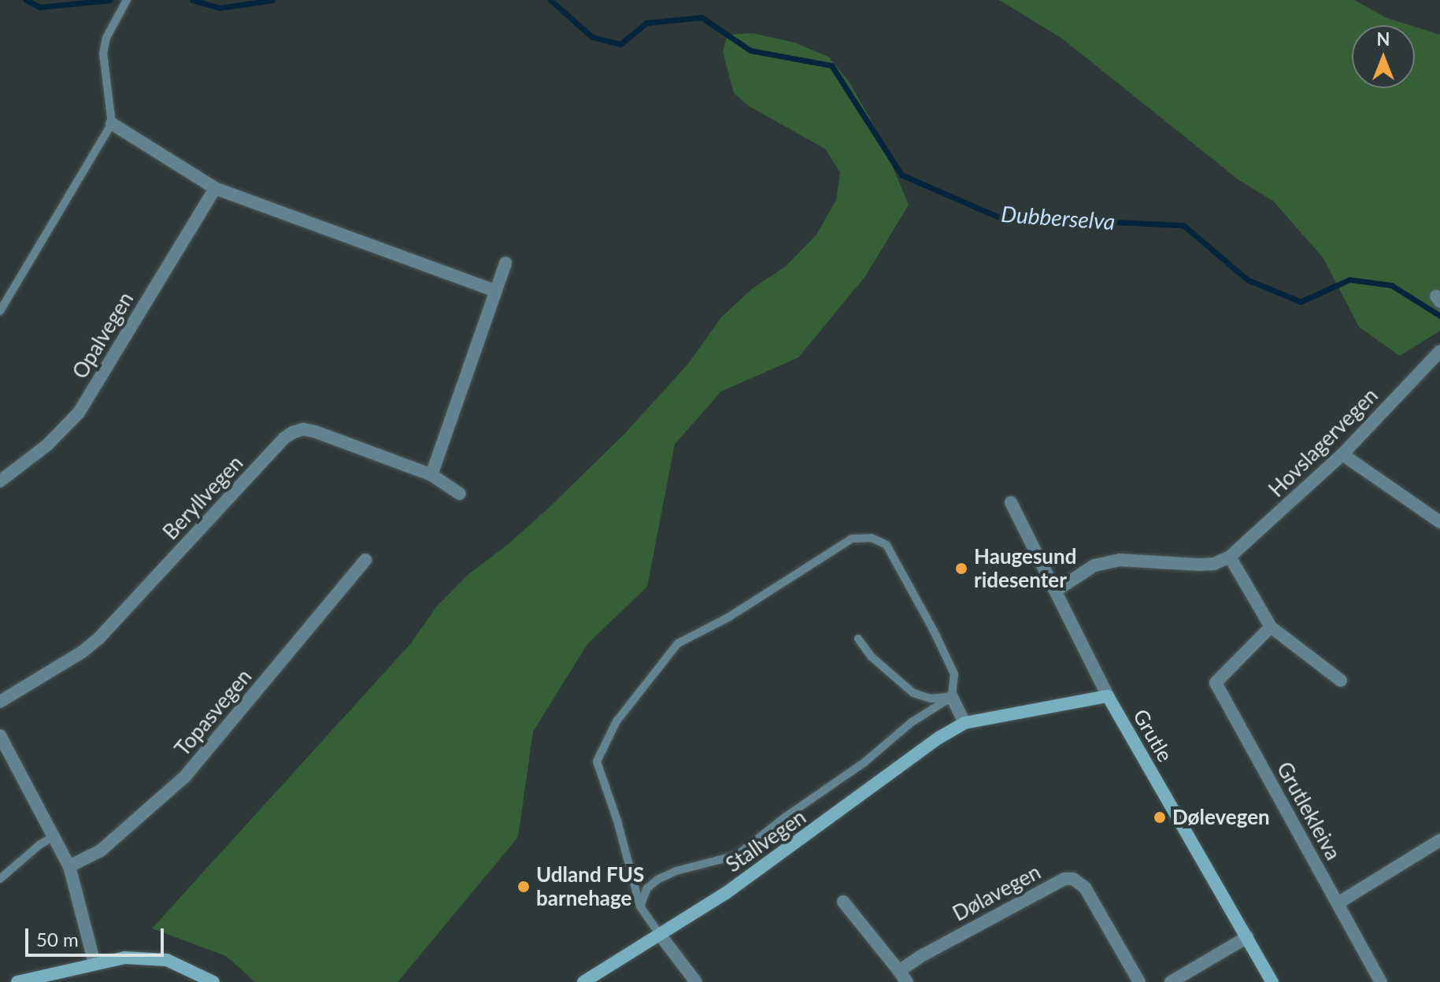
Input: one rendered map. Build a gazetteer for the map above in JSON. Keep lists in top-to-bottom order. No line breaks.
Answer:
{"streets":{"street":["Opalvegen","Hovslagervegen","Beryllvegen","Topasvegen","Grutle","Grutlekleiva","Stallvegen","Dølavegen"]},"crossings":[["Hovslagervegen","Grutle"],["Grutle","Stallvegen"]],"water":["Dubberselva"],"places":["Haugesund ridesenter","Dølevegen","Udland FUS barnehage"],"scale_bar":"50 m","north":"top"}
